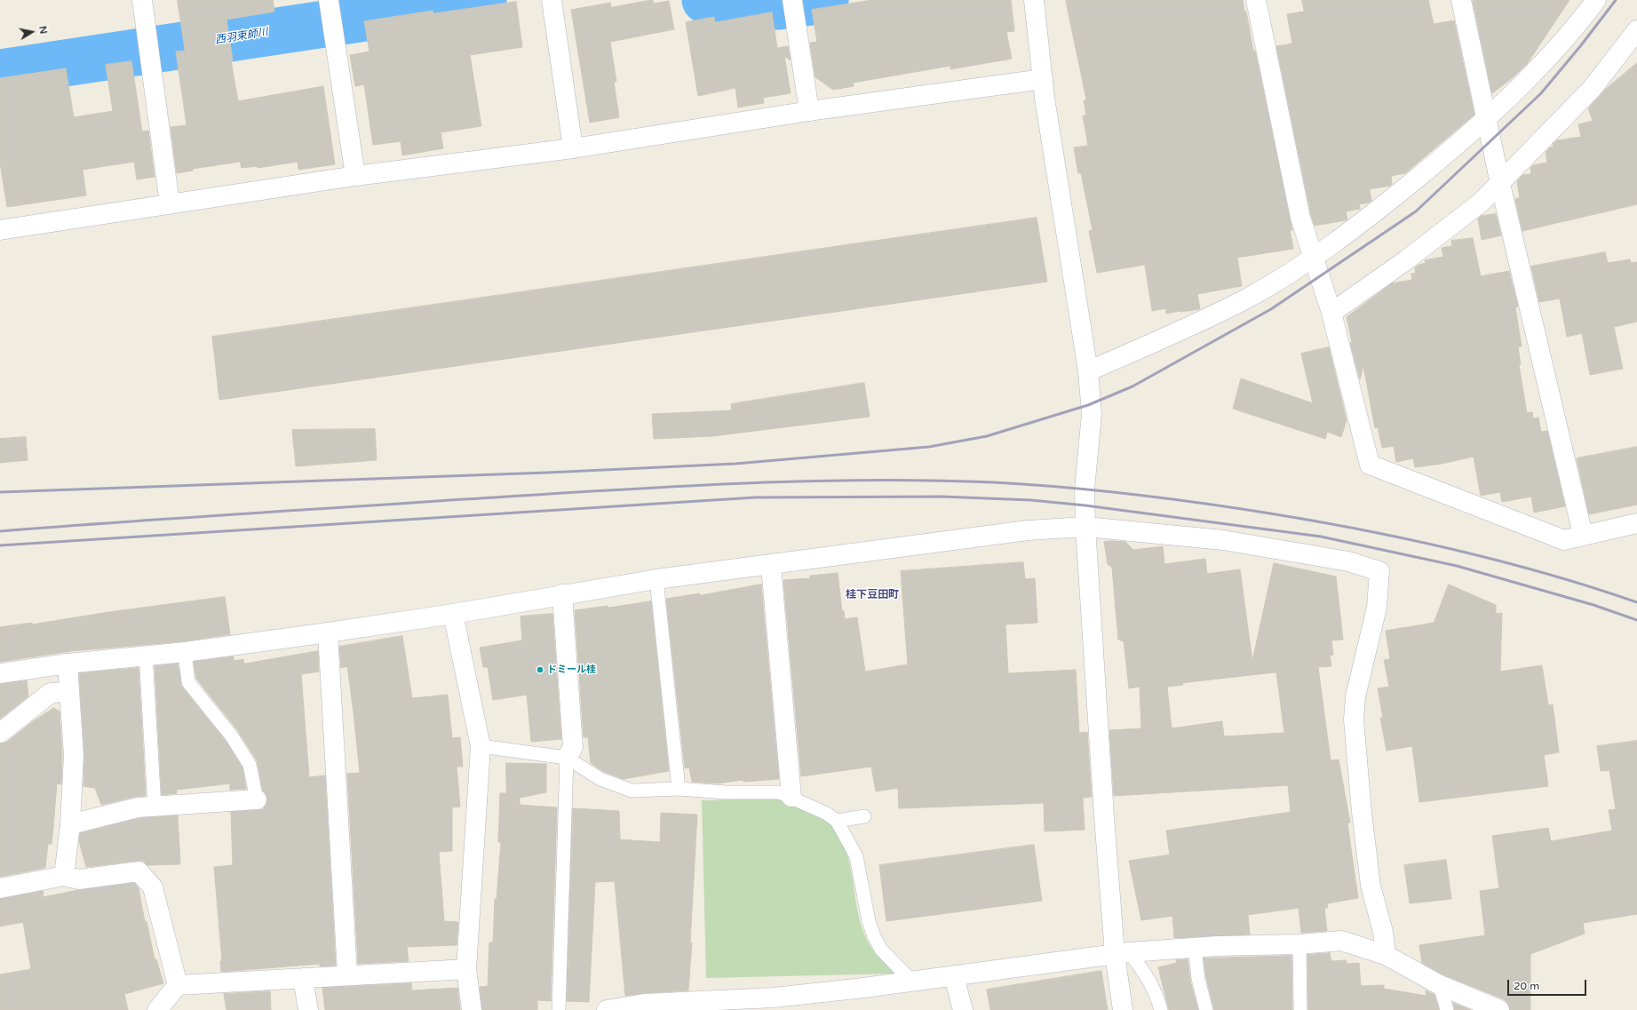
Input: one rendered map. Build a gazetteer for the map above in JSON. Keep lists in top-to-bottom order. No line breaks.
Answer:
{"districts":["桂下豆田町"],"water":["西羽束師川"],"places":["ドミール桂"],"scale_bar":"20 m","north":"right"}
